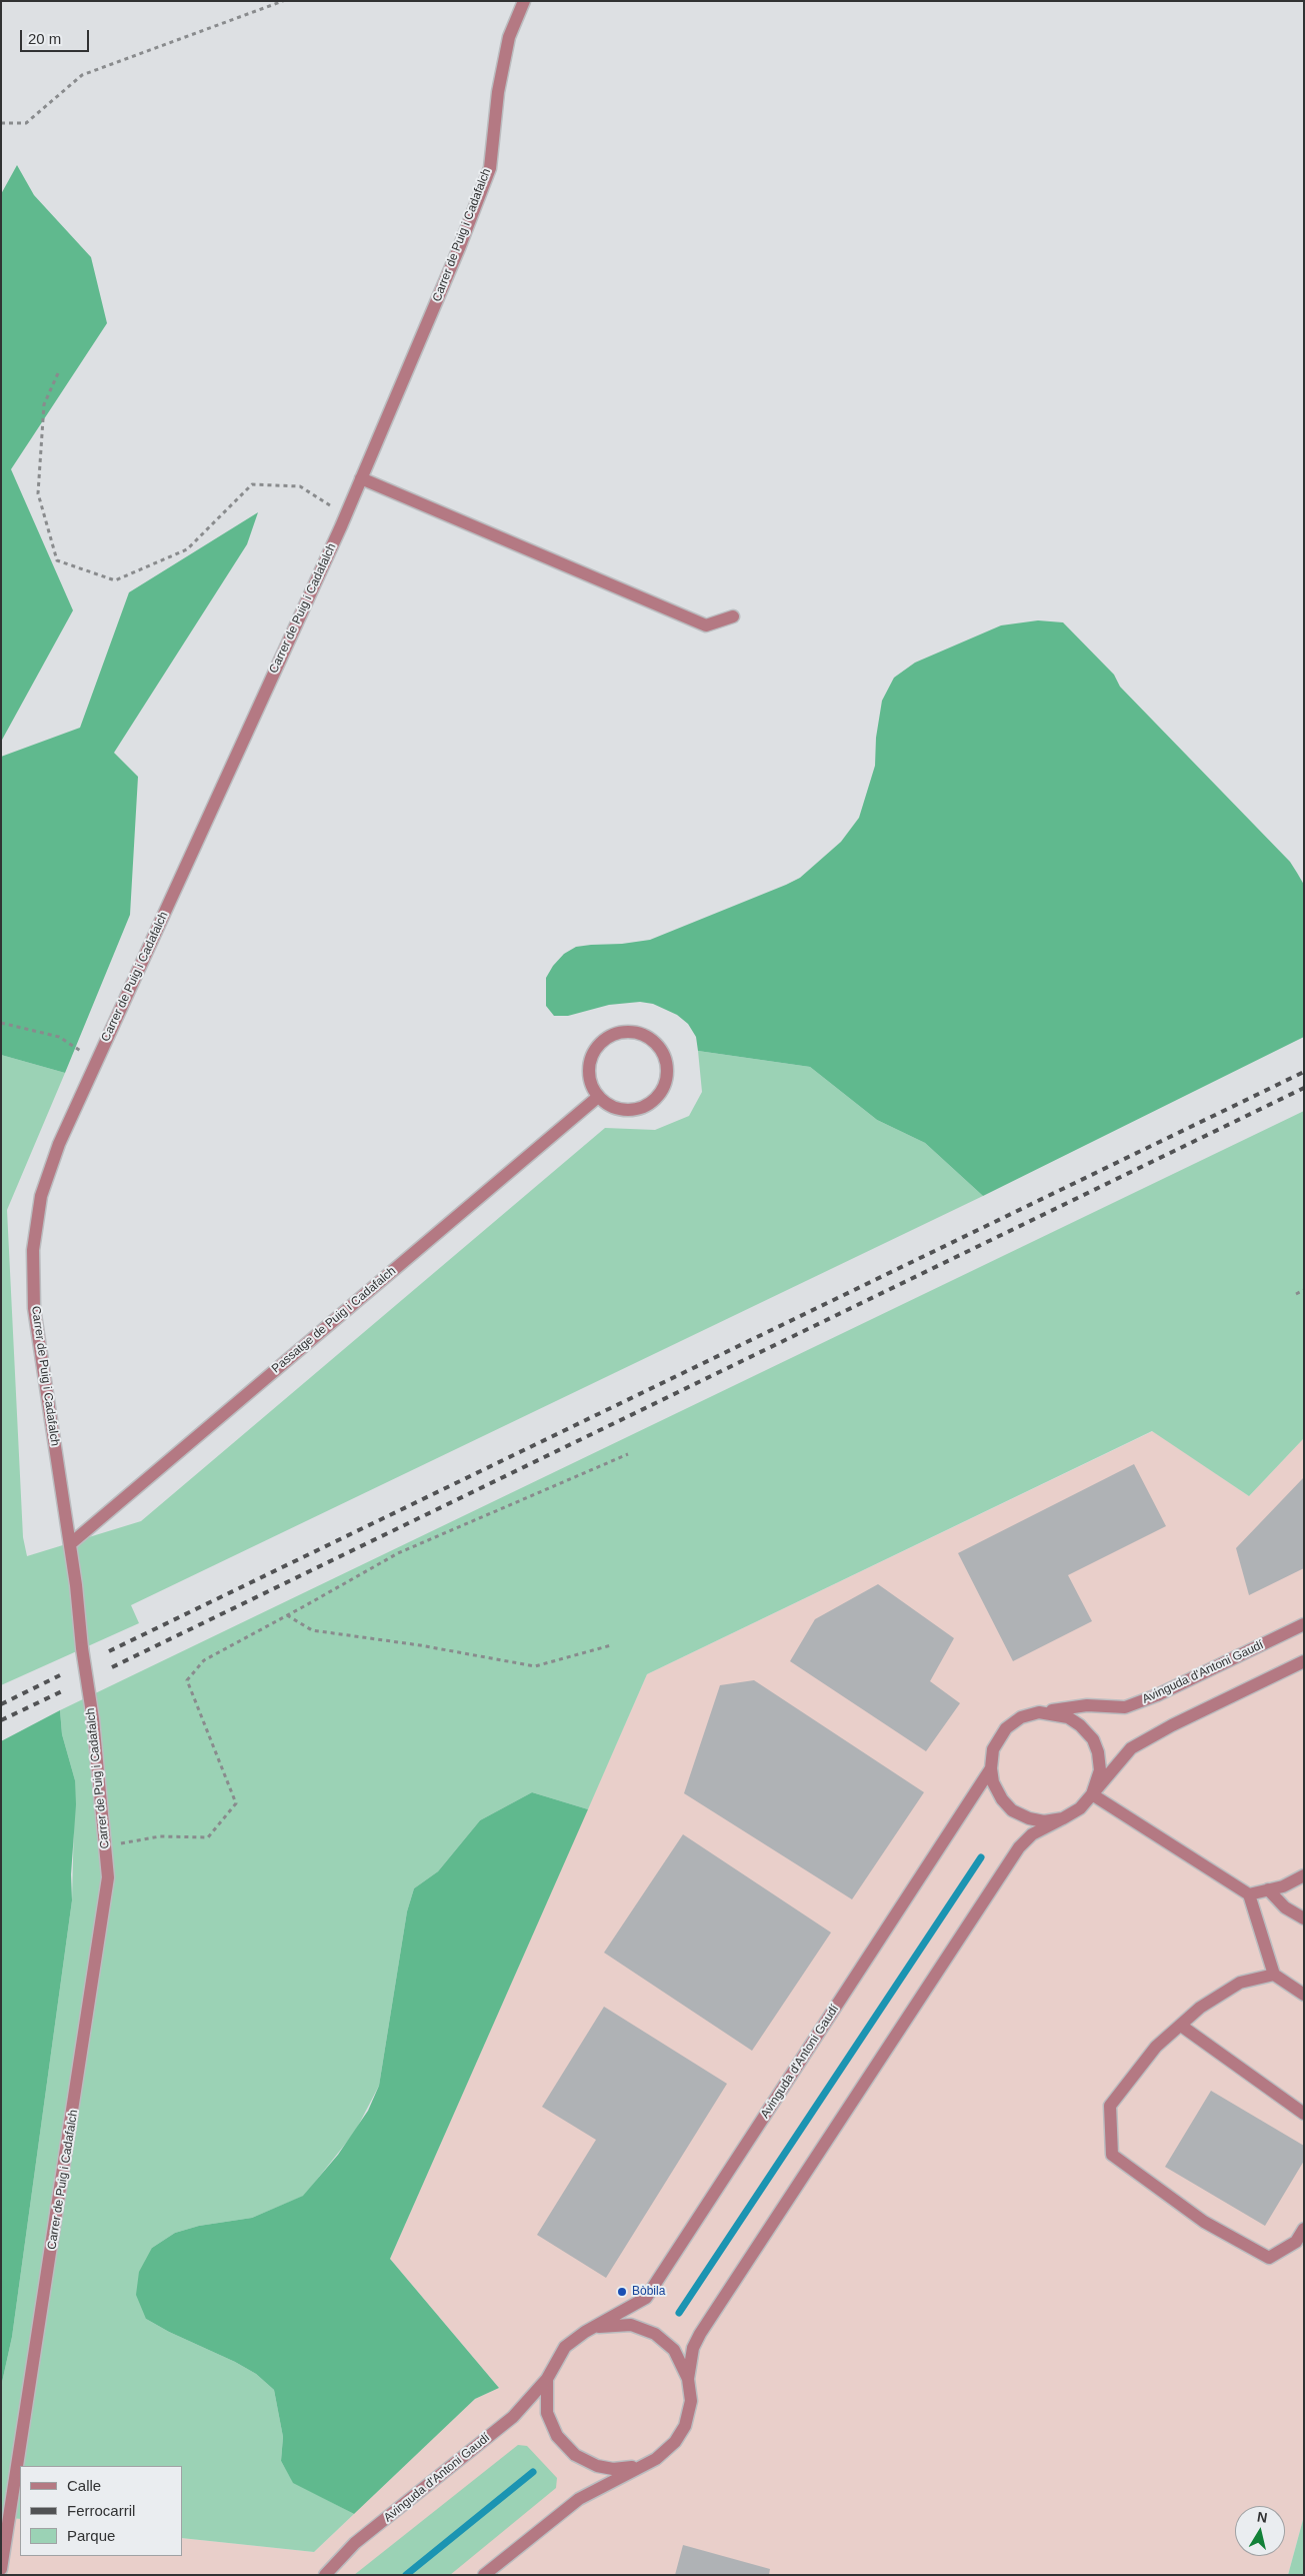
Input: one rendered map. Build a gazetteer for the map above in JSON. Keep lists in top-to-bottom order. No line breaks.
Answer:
{"streets":{"street":["Carrer de Puig i Cadafalch","Passatge de Puig i Cadafalch","Avinguda d'Antoni Gaudí"]},"crossings":[["Carrer de Puig i Cadafalch","Passatge de Puig i Cadafalch"]],"places":["Bòbila"],"legend":["Calle","Ferrocarril","Parque"],"scale_bar":"20 m","north":"top"}
